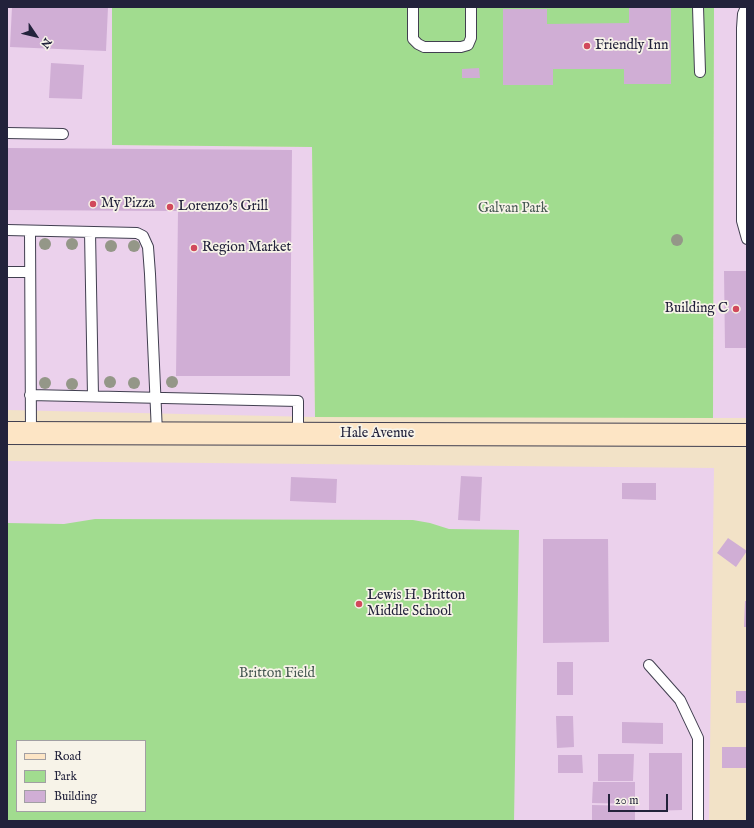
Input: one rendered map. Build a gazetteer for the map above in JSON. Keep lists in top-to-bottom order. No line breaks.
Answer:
{"streets":{"main road":["Hale Avenue"]},"parks":["Galvan Park","Britton Field"],"places":["Friendly Inn","My Pizza","Lorenzo's Grill","Region Market","Building C","Lewis H. Britton Middle School"],"legend":["Road","Park","Building"],"scale_bar":"20 m","north":"bottom right"}
